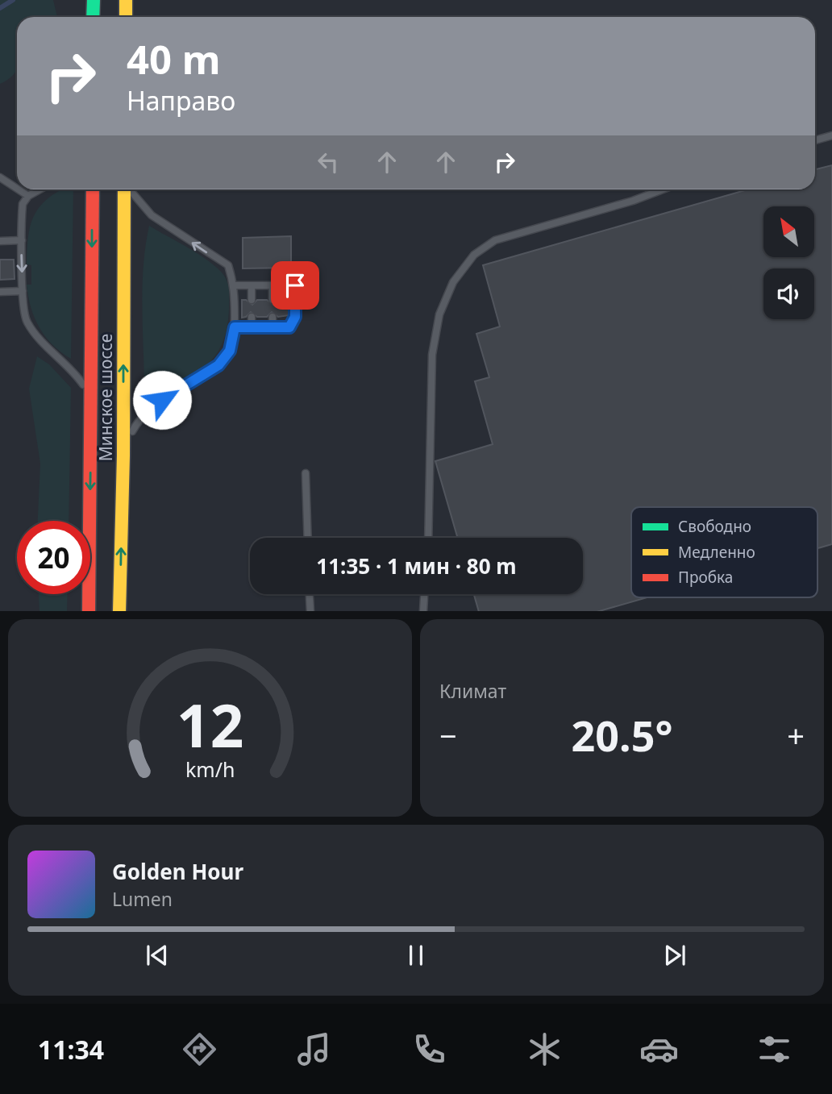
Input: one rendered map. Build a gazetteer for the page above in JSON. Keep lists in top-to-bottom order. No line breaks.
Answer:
{"streets":{"highway":["Минское шоссе"]},"legend":["Свободно","Медленно","Пробка"],"north":"top left","page":{"turn":["40 m","Направо"],"limit":"20","trip":"11:35 · 1 мин · 80 m","tile":"Климат","heat":["−","20.5°","+"],"song":["Golden Hour","Lumen"],"tabs":"11:34","gauge":["12","km/h"]}}
